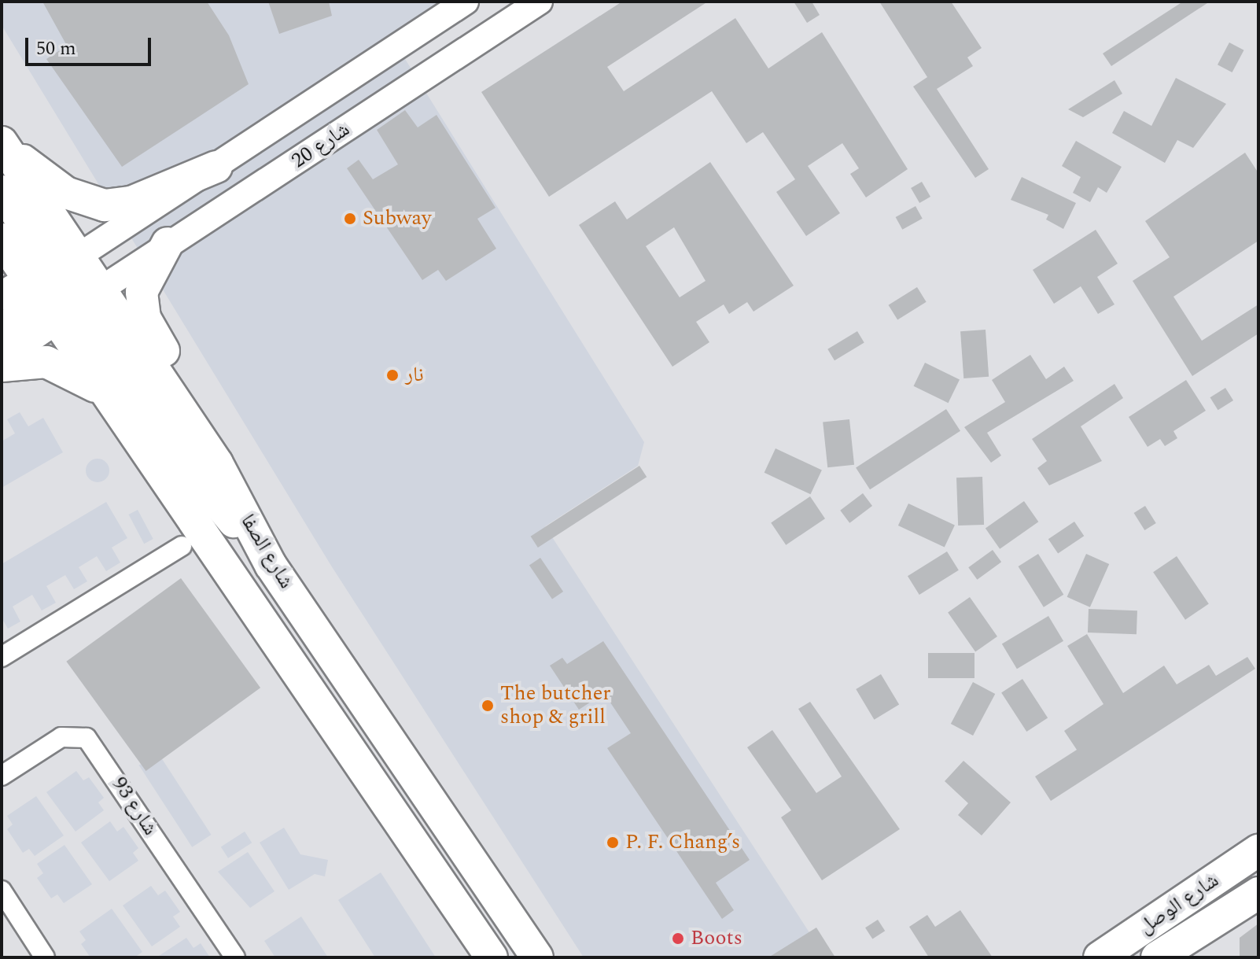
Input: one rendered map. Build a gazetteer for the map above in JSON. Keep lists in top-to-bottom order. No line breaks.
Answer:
{"streets":{"main road":["شارع الصفا","شارع الوصل"],"street":["شارع 20","شارع 93"]},"crossings":[["شارع 20","شارع الصفا"]],"places":["Subway","نار","The butcher shop & grill","P. F. Chang’s","Boots"],"scale_bar":"50 m"}
